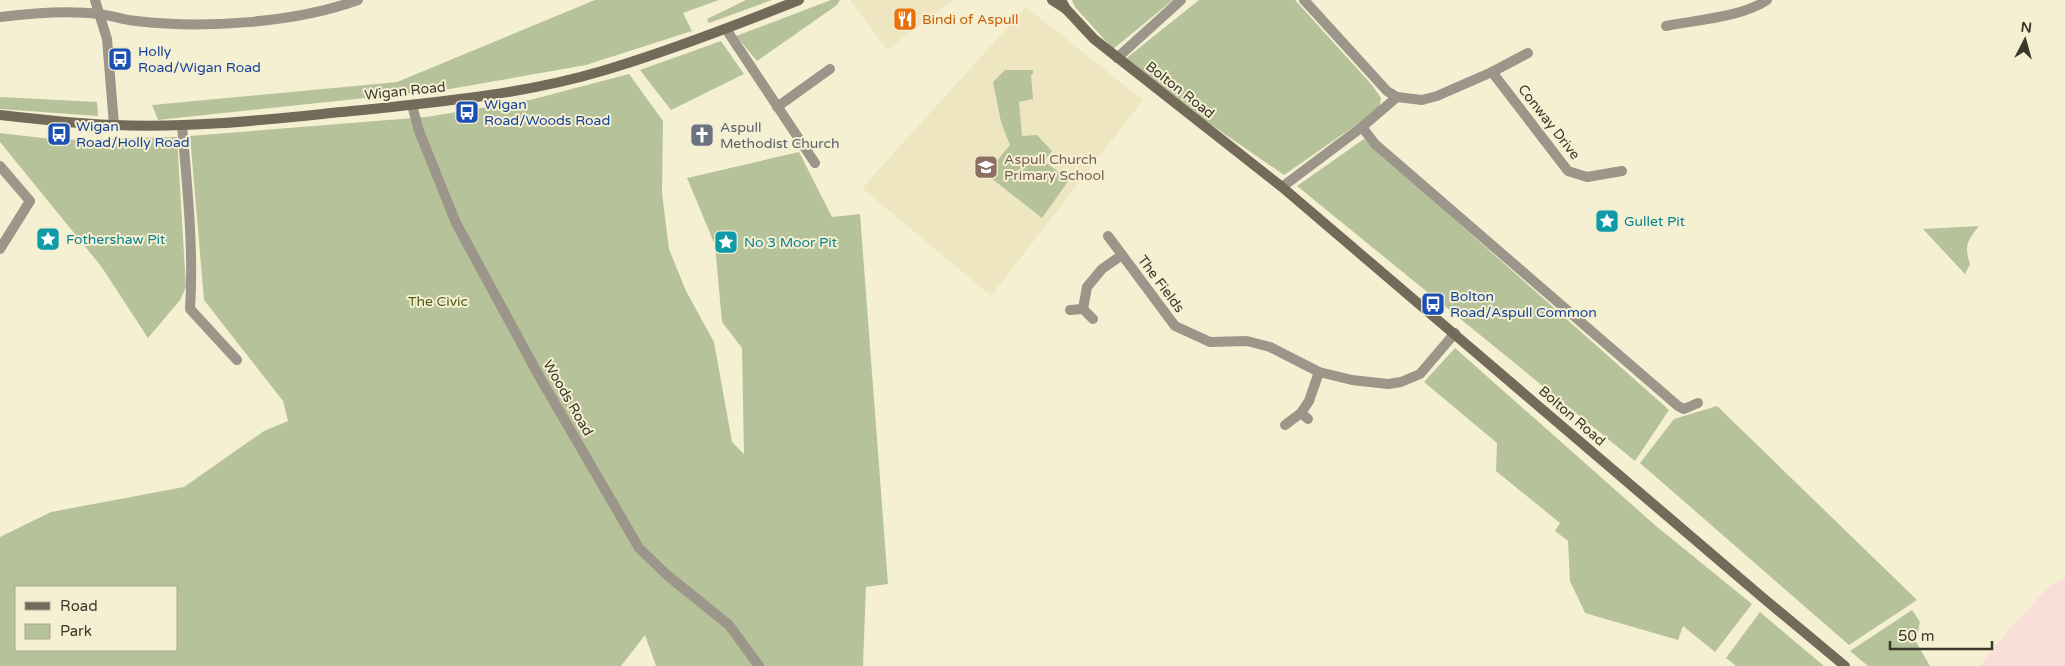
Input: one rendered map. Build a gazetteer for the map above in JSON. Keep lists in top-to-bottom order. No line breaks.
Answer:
{"streets":{"main road":["Bolton Road","Wigan Road"],"street":["Conway Drive","The Fields","Woods Road"]},"crossings":[["Bolton Road","The Fields"],["Wigan Road","Woods Road"]],"parks":["The Civic"],"places":{"restaurant":["Bindi of Aspull"],"bus stop":["Holly Road/Wigan Road","Wigan Road/Woods Road","Wigan Road/Holly Road","Bolton Road/Aspull Common"],"church":["Aspull Methodist Church"],"school or university":["Aspull Church Primary School"],"place":["Gullet Pit","Fothershaw Pit","No 3 Moor Pit"]},"legend":["Road","Park"],"scale_bar":"50 m","north":"top"}
